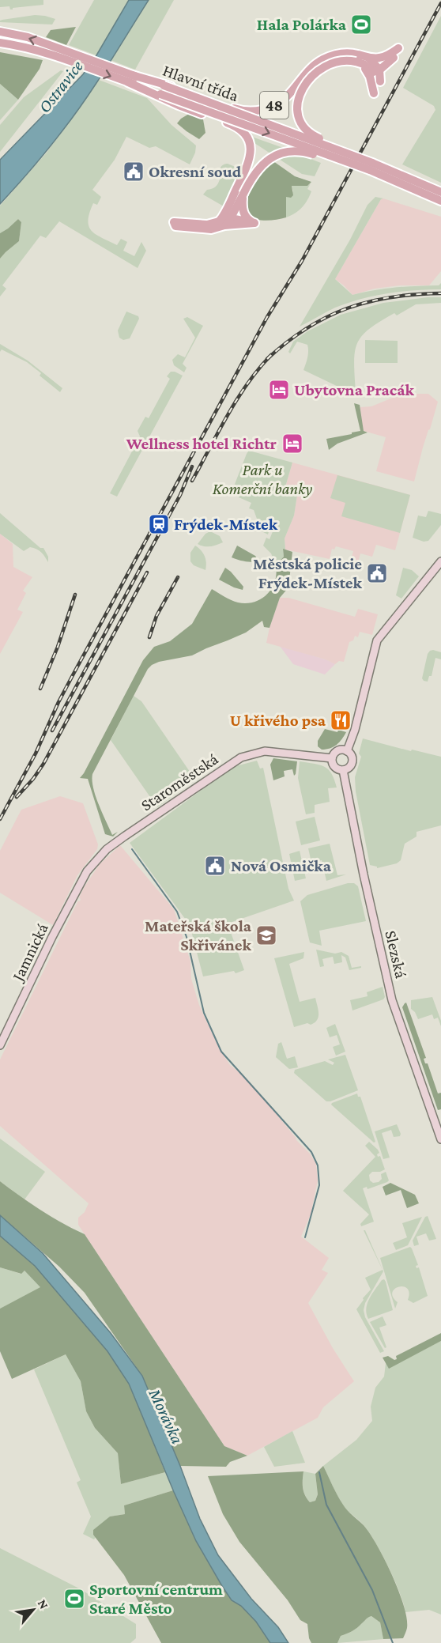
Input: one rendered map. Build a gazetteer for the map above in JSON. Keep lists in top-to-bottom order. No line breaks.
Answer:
{"streets":{"main road":["Hlavní třída","48","Staroměstská","Jamnická","Slezská"]},"crossings":[["Hlavní třída","48"],["Staroměstská","Jamnická"],["Staroměstská","Slezská"]],"water":["Ostravice","Morávka"],"parks":["Park u Komerční banky"],"places":{"sports":["Hala Polárka","Sportovní centrum Staré Město"],"public building":["Okresní soud","Městská policie Frýdek-Místek","Nová Osmička"],"hotel":["Ubytovna Pracák","Wellness hotel Richtr"],"station":["Frýdek-Místek"],"restaurant":["U křivého psa"],"school or university":["Mateřská škola Skřivánek"]},"north":"top right"}
